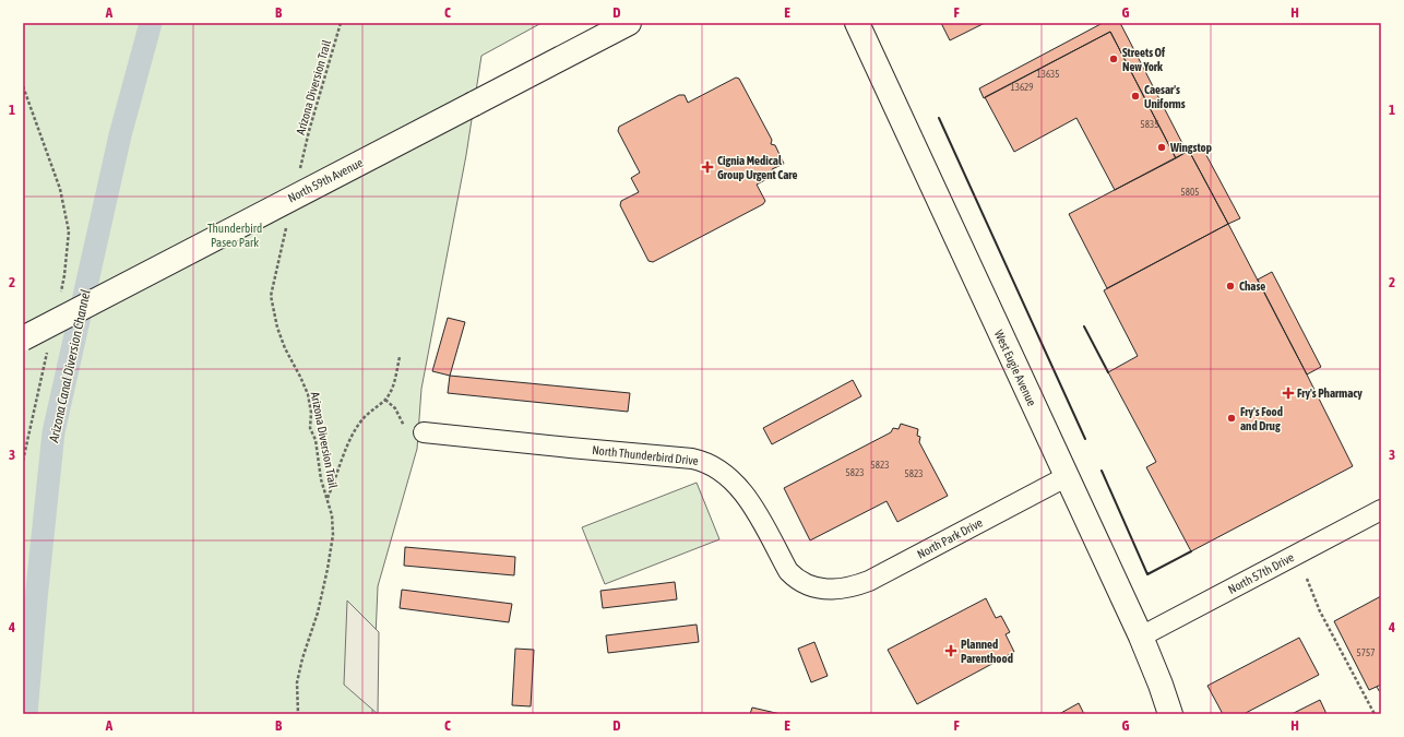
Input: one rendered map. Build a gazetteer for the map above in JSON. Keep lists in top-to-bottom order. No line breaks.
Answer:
{"streets":{"street":["North 59th Avenue","West Eugie Avenue","North Thunderbird Drive","North Park Drive","North 57th Drive"],"path":["Arizona Diversion Trail"]},"crossings":[["West Eugie Avenue","North Park Drive"],["West Eugie Avenue","North 57th Drive"],["North Thunderbird Drive","North Park Drive"]],"water":["Arizona Canal Diversion Channel"],"parks":["Thunderbird Paseo Park"],"places":{"other":["Streets Of New York","Caesar's Uniforms","Wingstop","Chase","Fry's Food and Drug"],"health":["Cignia Medical Group Urgent Care","Fry's Pharmacy","Planned Parenthood"]},"house_numbers":["13635","13629","5835","5805","5823","5823","5823","5757"],"grid":{"columns":["A","B","C","D","E","F","G","H"],"rows":["1","2","3","4"]}}
